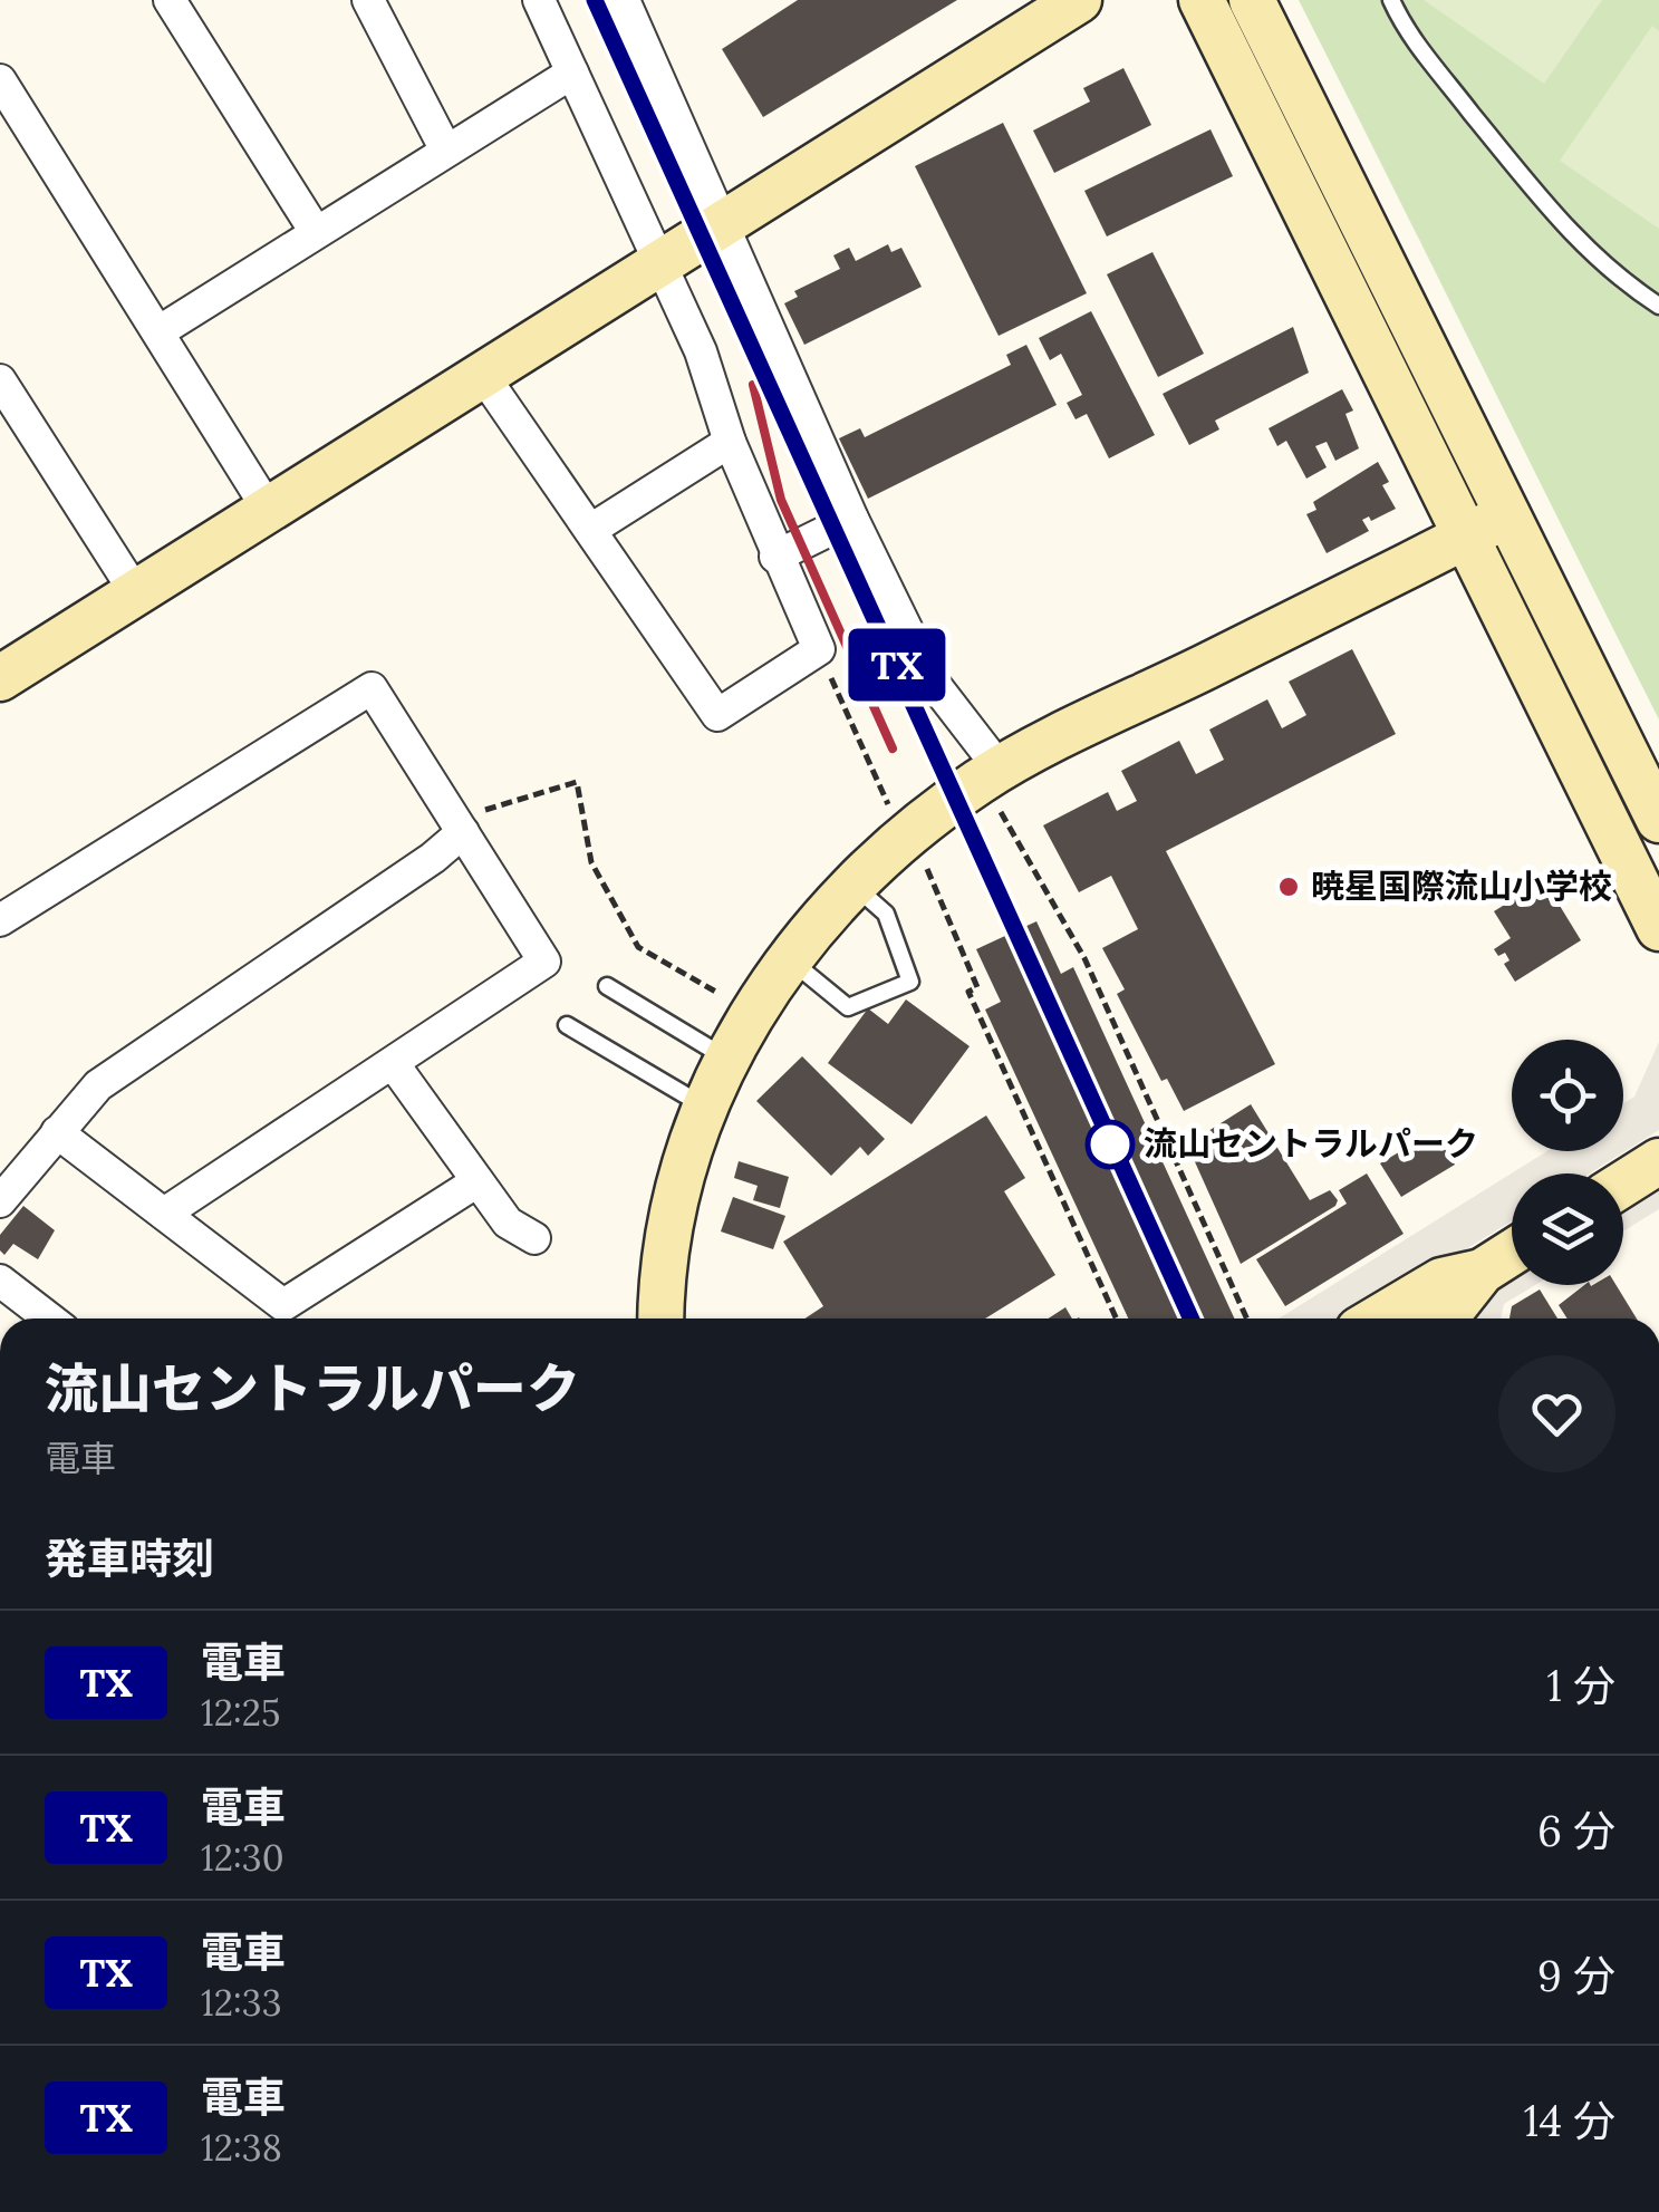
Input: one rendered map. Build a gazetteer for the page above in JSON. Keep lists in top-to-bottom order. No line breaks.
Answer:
{"places":["暁星国際流山小学校","流山セントラルパーク"],"page":{"on_map":"TX","heading":[["流山セントラルパーク","電車"],"発車時刻"],"list":[{"mark":"TX","name":"電車","note":"12:25","value":"1 分"},{"mark":"TX","name":"電車","note":"12:30","value":"6 分"},{"mark":"TX","name":"電車","note":"12:33","value":"9 分"},{"mark":"TX","name":"電車","note":"12:38","value":"14 分"}]}}
